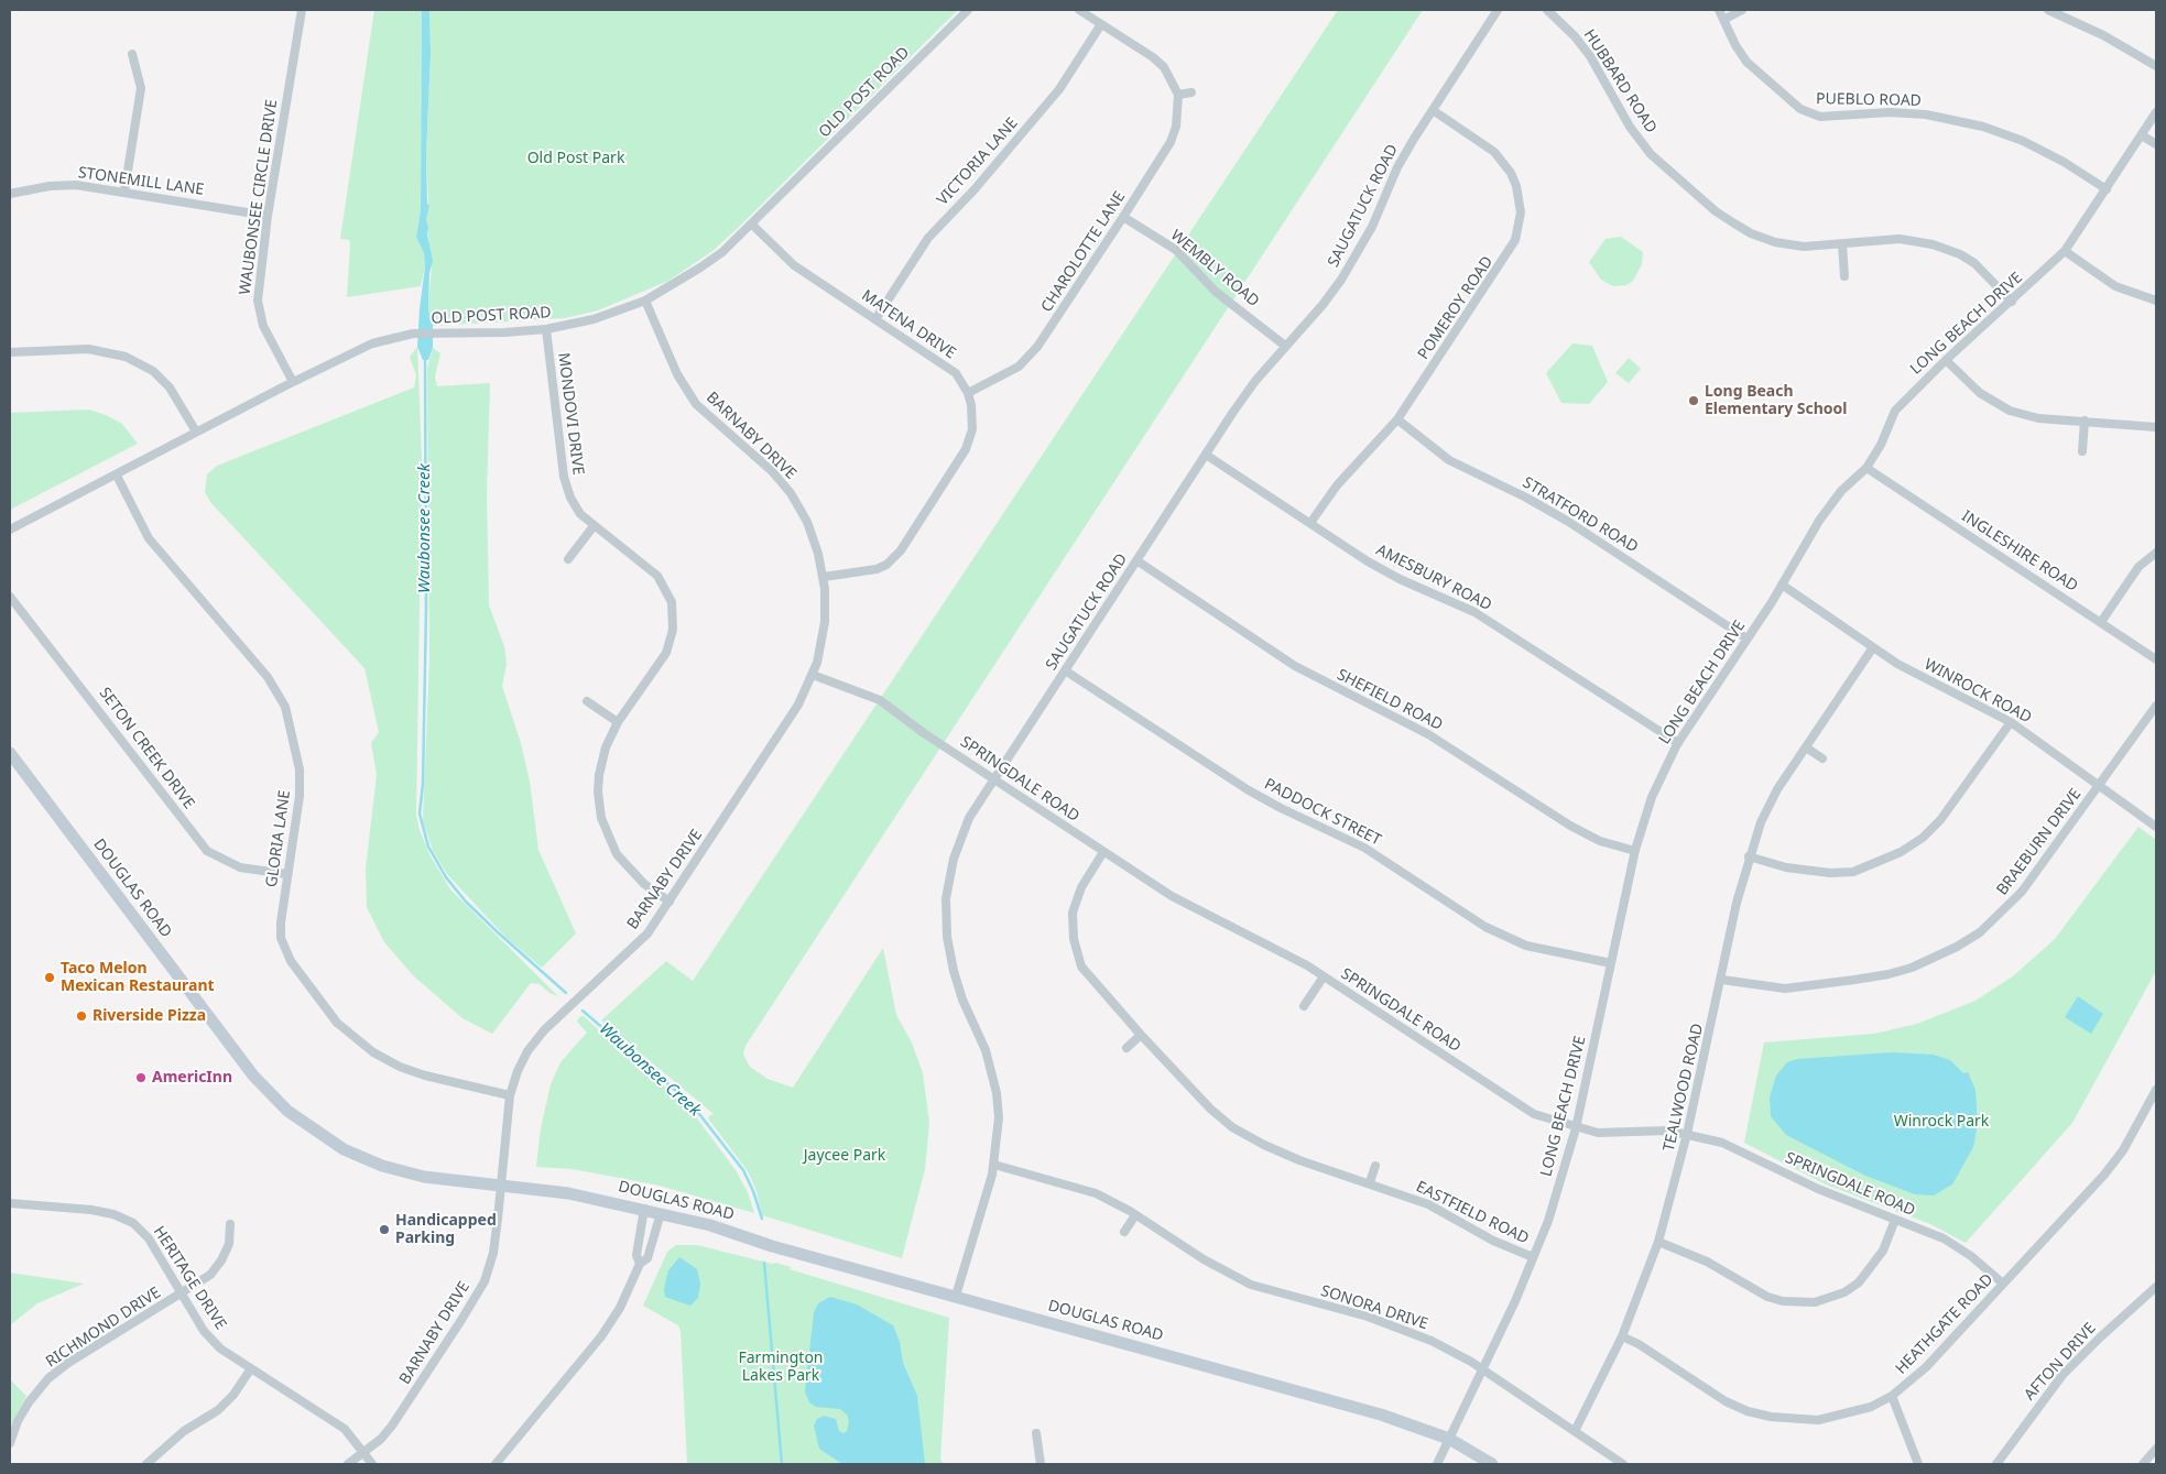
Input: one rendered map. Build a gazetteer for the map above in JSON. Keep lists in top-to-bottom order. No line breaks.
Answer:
{"streets":{"street":["HUBBARD ROAD","OLD POST ROAD","PUEBLO ROAD","VICTORIA LANE","STONEMILL LANE","WAUBONSEE CIRCLE DRIVE","SAUGATUCK ROAD","CHAROLOTTE LANE","WEMBLY ROAD","POMEROY ROAD","LONG BEACH DRIVE","MATENA DRIVE","MONDOVI DRIVE","BARNABY DRIVE","STRATFORD ROAD","INGLESHIRE ROAD","AMESBURY ROAD","WINROCK ROAD","SHEFIELD ROAD","SETON CREEK DRIVE","SPRINGDALE ROAD","PADDOCK STREET","GLORIA LANE","BRAEBURN DRIVE","DOUGLAS ROAD","TEALWOOD ROAD","EASTFIELD ROAD","HERITAGE DRIVE","SONORA DRIVE","HEATHGATE ROAD","RICHMOND DRIVE","AFTON DRIVE"]},"crossings":[["HUBBARD ROAD","LONG BEACH DRIVE"],["OLD POST ROAD","WAUBONSEE CIRCLE DRIVE"],["OLD POST ROAD","MATENA DRIVE"],["OLD POST ROAD","MONDOVI DRIVE"],["OLD POST ROAD","BARNABY DRIVE"],["OLD POST ROAD","GLORIA LANE"],["PUEBLO ROAD","LONG BEACH DRIVE"],["VICTORIA LANE","MATENA DRIVE"],["STONEMILL LANE","WAUBONSEE CIRCLE DRIVE"],["SAUGATUCK ROAD","WEMBLY ROAD"],["SAUGATUCK ROAD","POMEROY ROAD"],["SAUGATUCK ROAD","AMESBURY ROAD"],["SAUGATUCK ROAD","SHEFIELD ROAD"],["SAUGATUCK ROAD","SPRINGDALE ROAD"],["SAUGATUCK ROAD","PADDOCK STREET"],["SAUGATUCK ROAD","DOUGLAS ROAD"],["SAUGATUCK ROAD","SONORA DRIVE"],["CHAROLOTTE LANE","WEMBLY ROAD"],["CHAROLOTTE LANE","MATENA DRIVE"],["POMEROY ROAD","STRATFORD ROAD"],["POMEROY ROAD","AMESBURY ROAD"],["LONG BEACH DRIVE","STRATFORD ROAD"],["LONG BEACH DRIVE","INGLESHIRE ROAD"],["LONG BEACH DRIVE","AMESBURY ROAD"],["LONG BEACH DRIVE","WINROCK ROAD"],["LONG BEACH DRIVE","SHEFIELD ROAD"],["LONG BEACH DRIVE","SPRINGDALE ROAD"],["LONG BEACH DRIVE","PADDOCK STREET"],["LONG BEACH DRIVE","DOUGLAS ROAD"],["LONG BEACH DRIVE","EASTFIELD ROAD"],["LONG BEACH DRIVE","SONORA DRIVE"],["MATENA DRIVE","BARNABY DRIVE"],["MONDOVI DRIVE","BARNABY DRIVE"],["BARNABY DRIVE","SPRINGDALE ROAD"],["BARNABY DRIVE","GLORIA LANE"],["BARNABY DRIVE","DOUGLAS ROAD"],["BARNABY DRIVE","HERITAGE DRIVE"],["WINROCK ROAD","BRAEBURN DRIVE"],["WINROCK ROAD","TEALWOOD ROAD"],["SETON CREEK DRIVE","GLORIA LANE"],["SPRINGDALE ROAD","TEALWOOD ROAD"],["SPRINGDALE ROAD","EASTFIELD ROAD"],["SPRINGDALE ROAD","HEATHGATE ROAD"],["BRAEBURN DRIVE","TEALWOOD ROAD"],["TEALWOOD ROAD","SONORA DRIVE"],["TEALWOOD ROAD","HEATHGATE ROAD"],["HERITAGE DRIVE","RICHMOND DRIVE"]],"water":["Waubonsee Creek"],"parks":["Old Post Park","Winrock Park","Jaycee Park","Farmington Lakes Park"],"places":["Long Beach Elementary School","Taco Melon Mexican Restaurant","Riverside Pizza","AmericInn","Handicapped Parking"]}
